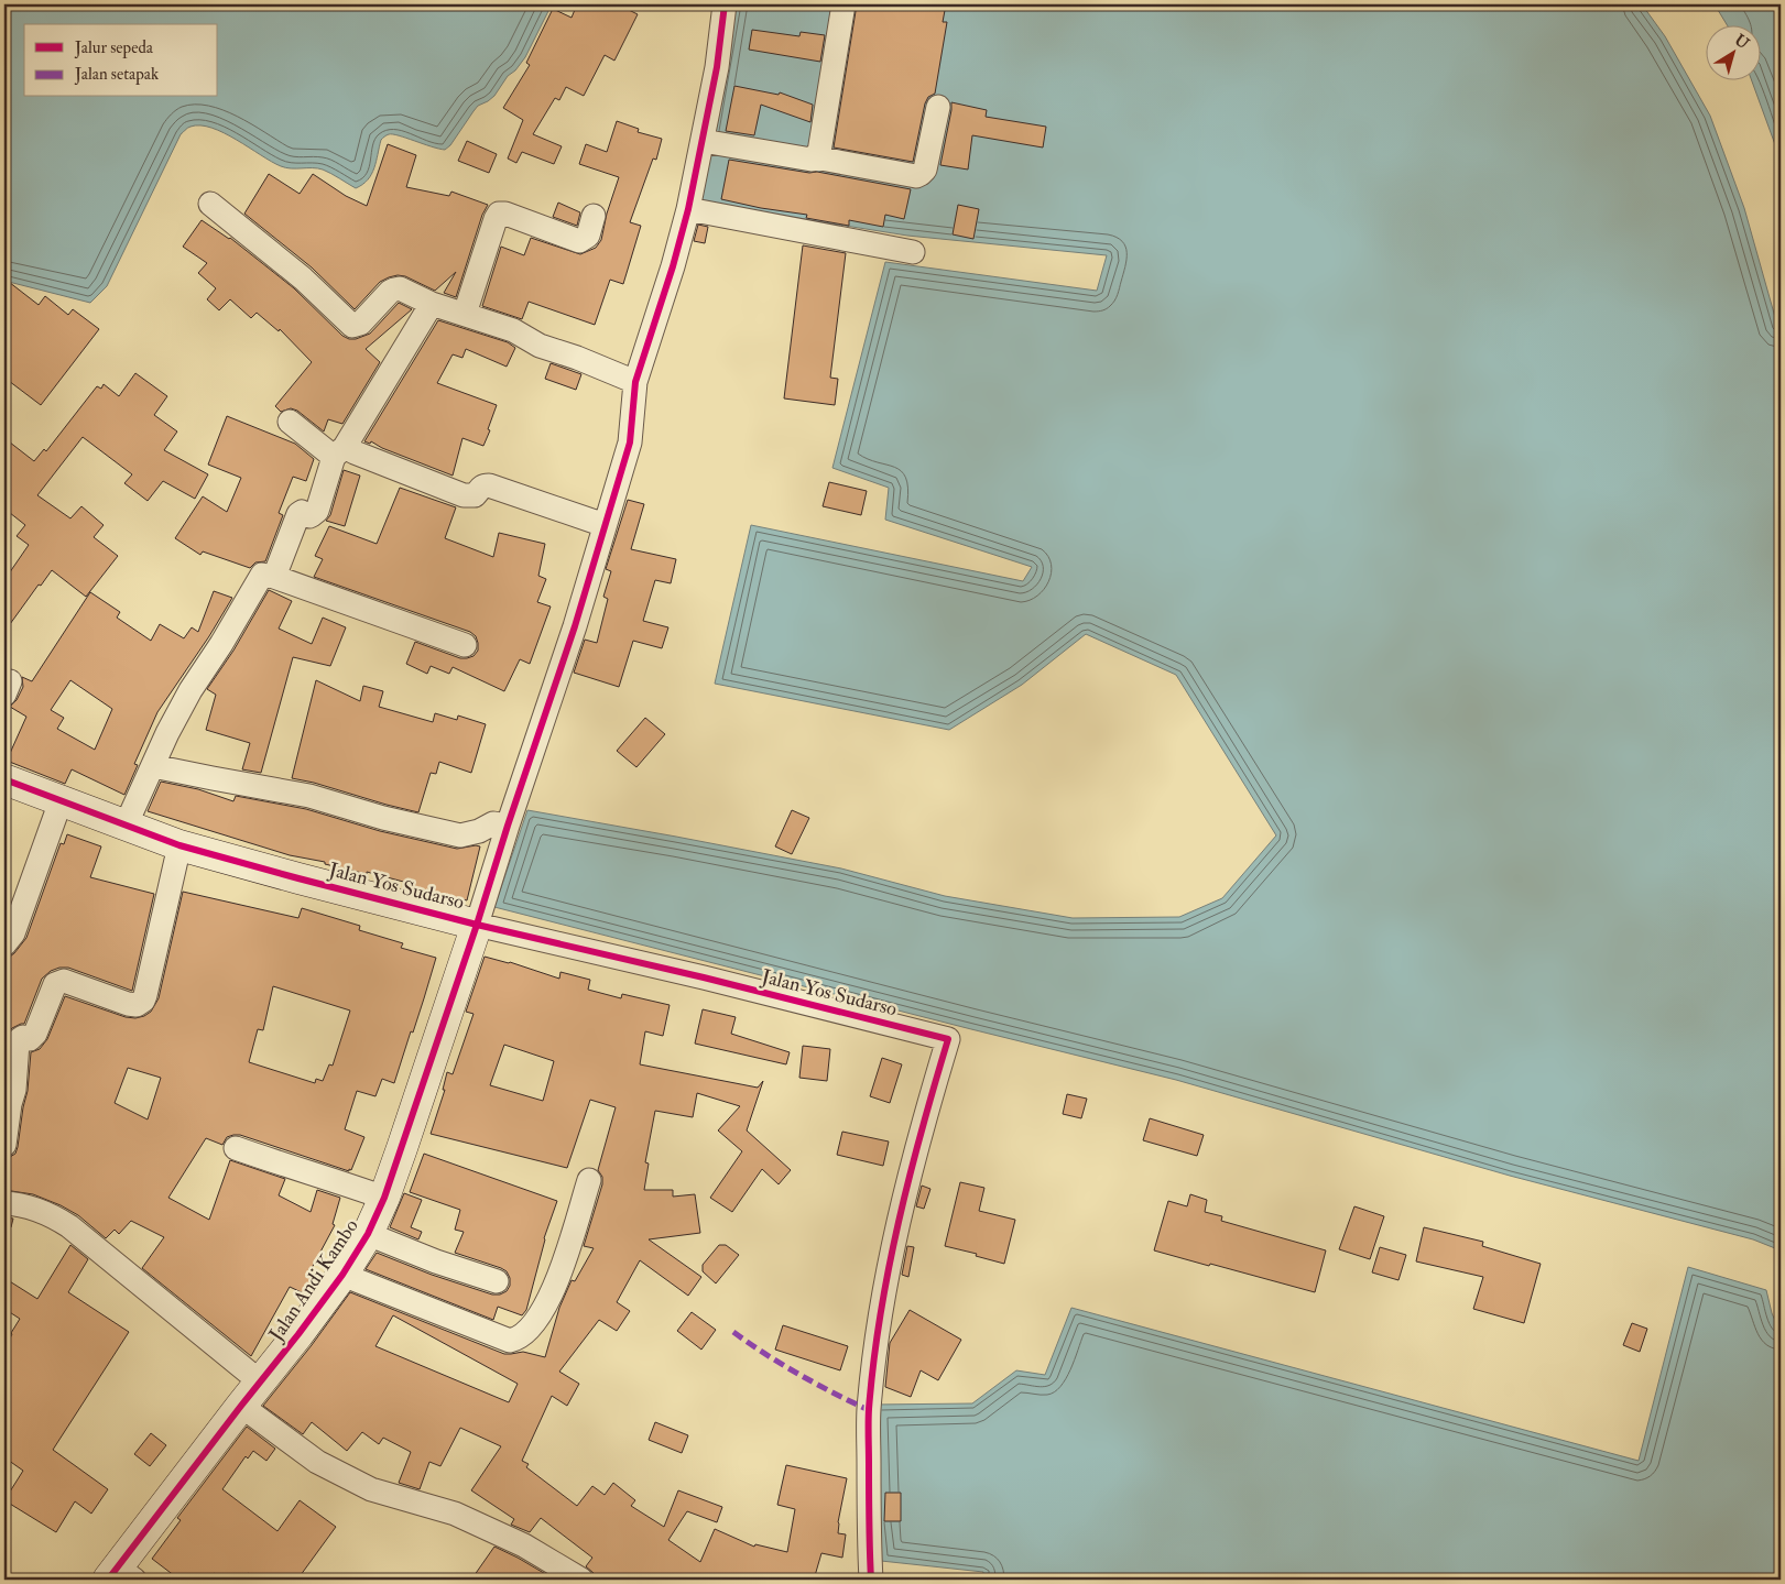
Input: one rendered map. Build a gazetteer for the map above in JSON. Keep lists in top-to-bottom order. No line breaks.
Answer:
{"streets":{"street":["Jalan Yos Sudarso","Jalan Andi Kambo"]},"crossings":[["Jalan Yos Sudarso","Jalan Andi Kambo"]],"legend":["Jalur sepeda","Jalan setapak"],"north":"top right"}
